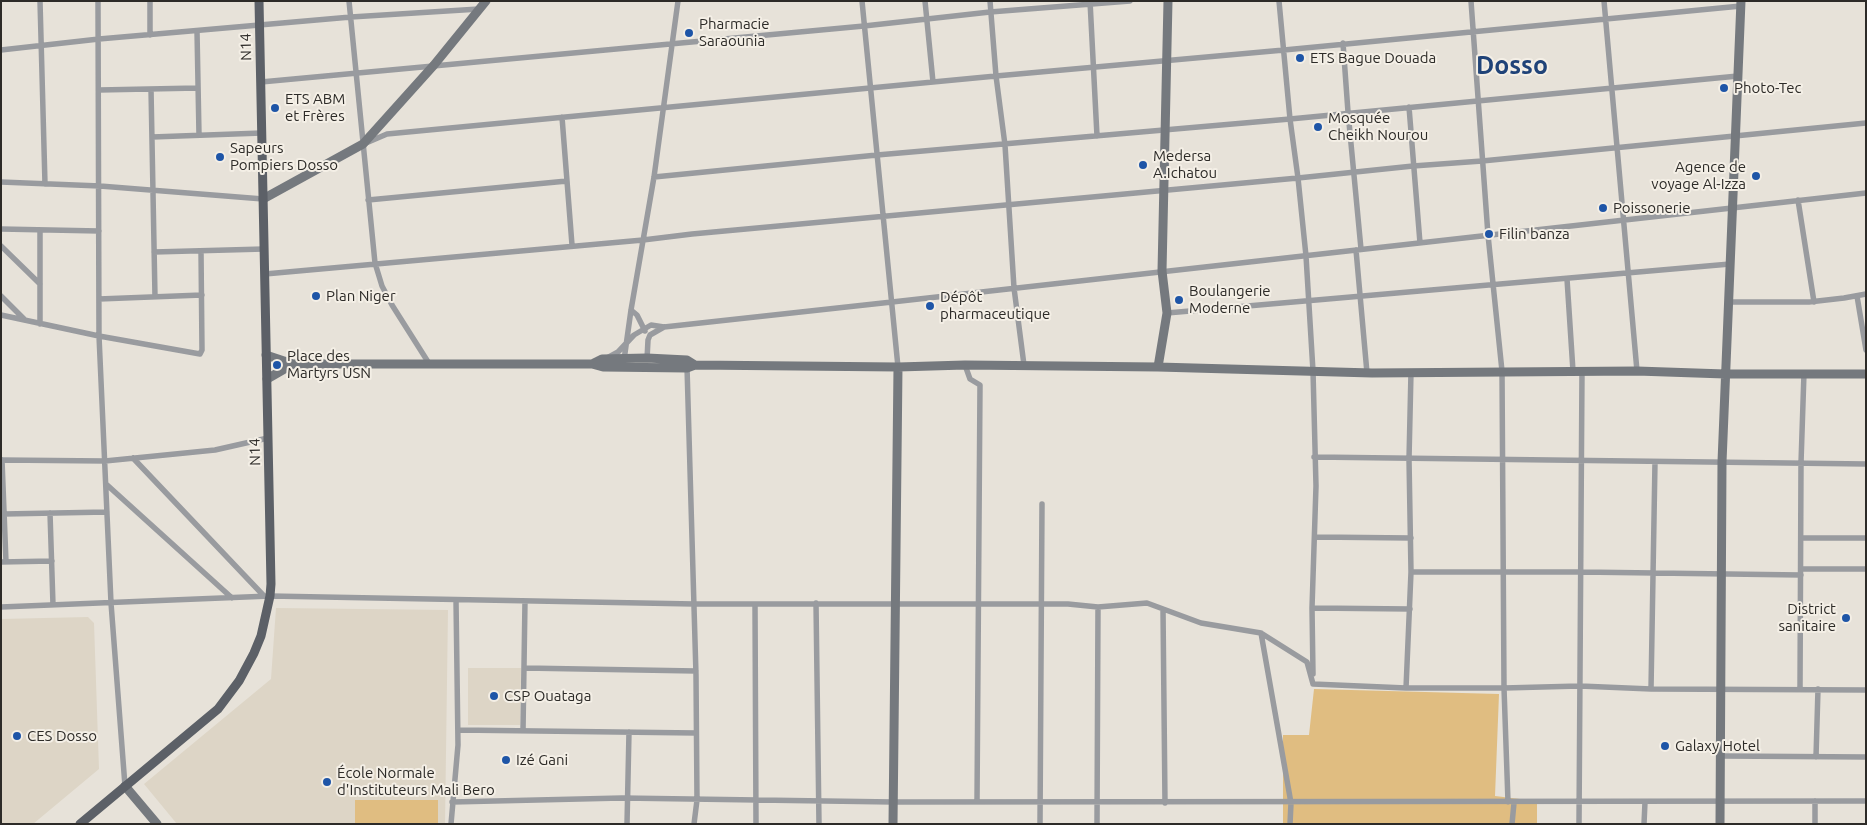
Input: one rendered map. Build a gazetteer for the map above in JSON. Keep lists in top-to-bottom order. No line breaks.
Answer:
{"streets":{"main road":["N14"]},"districts":["Dosso"],"places":["Pharmacie Saraounia","ETS Bague Douada","Photo-Tec","ETS ABM et Frères","Mosquée Cheikh Nourou","Sapeurs Pompiers Dosso","Medersa A.Ichatou","Agence de voyage Al-Izza","Poissonerie","Filin banza","Plan Niger","Boulangerie Moderne","Dépôt pharmaceutique","Place des Martyrs USN","District sanitaire","CSP Ouataga","CES Dosso","Galaxy Hotel","Izé Gani","École Normale d'Instituteurs Mali Bero"]}
